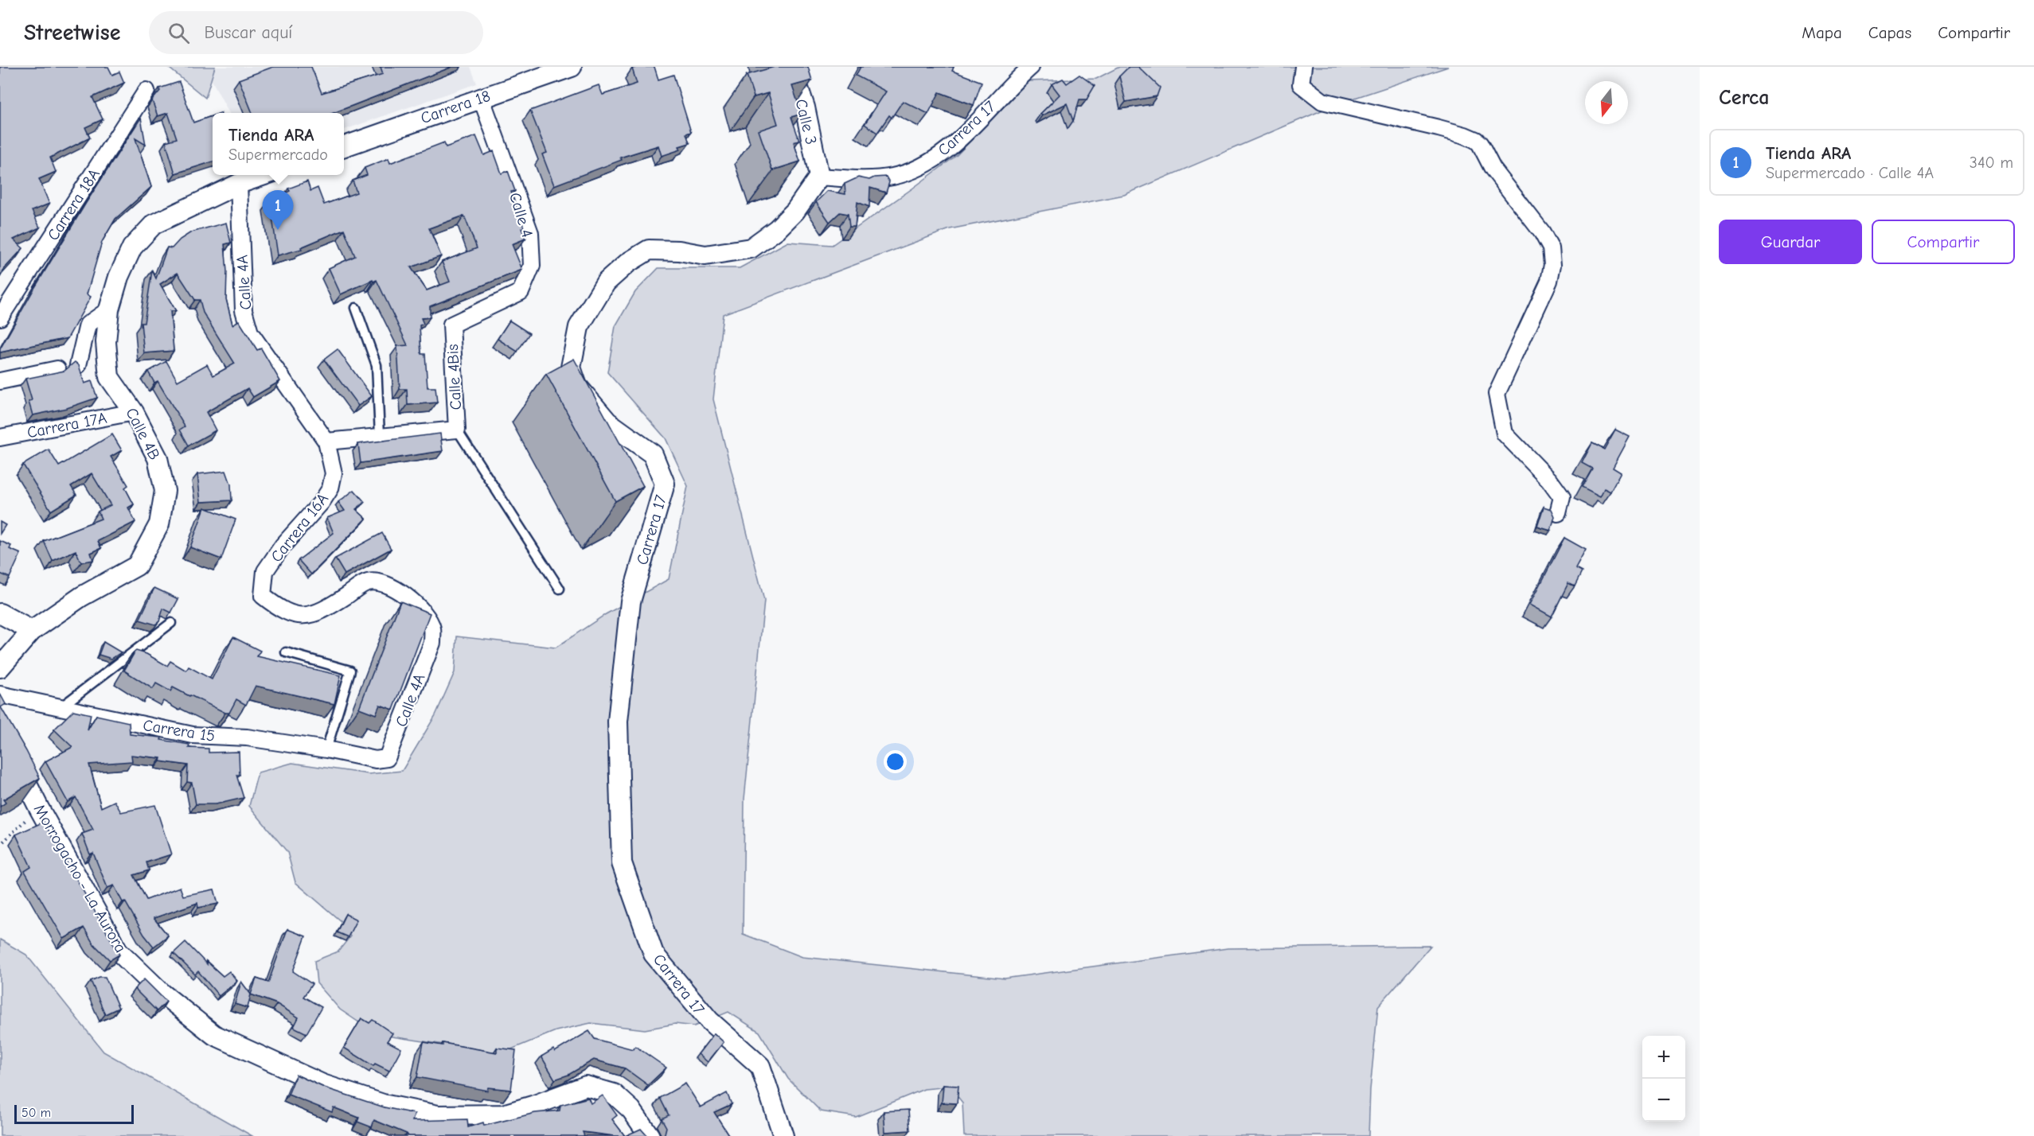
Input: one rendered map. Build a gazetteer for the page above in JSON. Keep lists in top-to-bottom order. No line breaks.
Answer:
{"streets":{"street":["Carrera 18","Calle 3","Carrera 17","Carrera 18A","Calle 4","Calle 4A","Calle 4Bis","Carrera 17A","Calle 4B","Carrera 16A","Carrera 15","Morrogacho - La Aurora"]},"crossings":[["Carrera 18","Calle 4"],["Calle 3","Carrera 17"],["Calle 4","Calle 4Bis"],["Calle 4A","Calle 4B"],["Calle 4A","Carrera 16A"],["Calle 4A","Carrera 15"],["Carrera 17A","Calle 4B"]],"scale_bar":"50 m","north":"bottom","page":{"header":"Streetwise","search":"Buscar aquí","nav":["Mapa","Capas","Compartir"],"heading":"Cerca","popup":["Tienda ARA","Supermercado"],"list":[{"mark":"1","name":"Tienda ARA","note":"Supermercado · Calle 4A","value":"340 m"}],"pins":"1","buttons":["Guardar","Compartir"],"map_buttons":["+","−"],"scale":"50 m"}}
